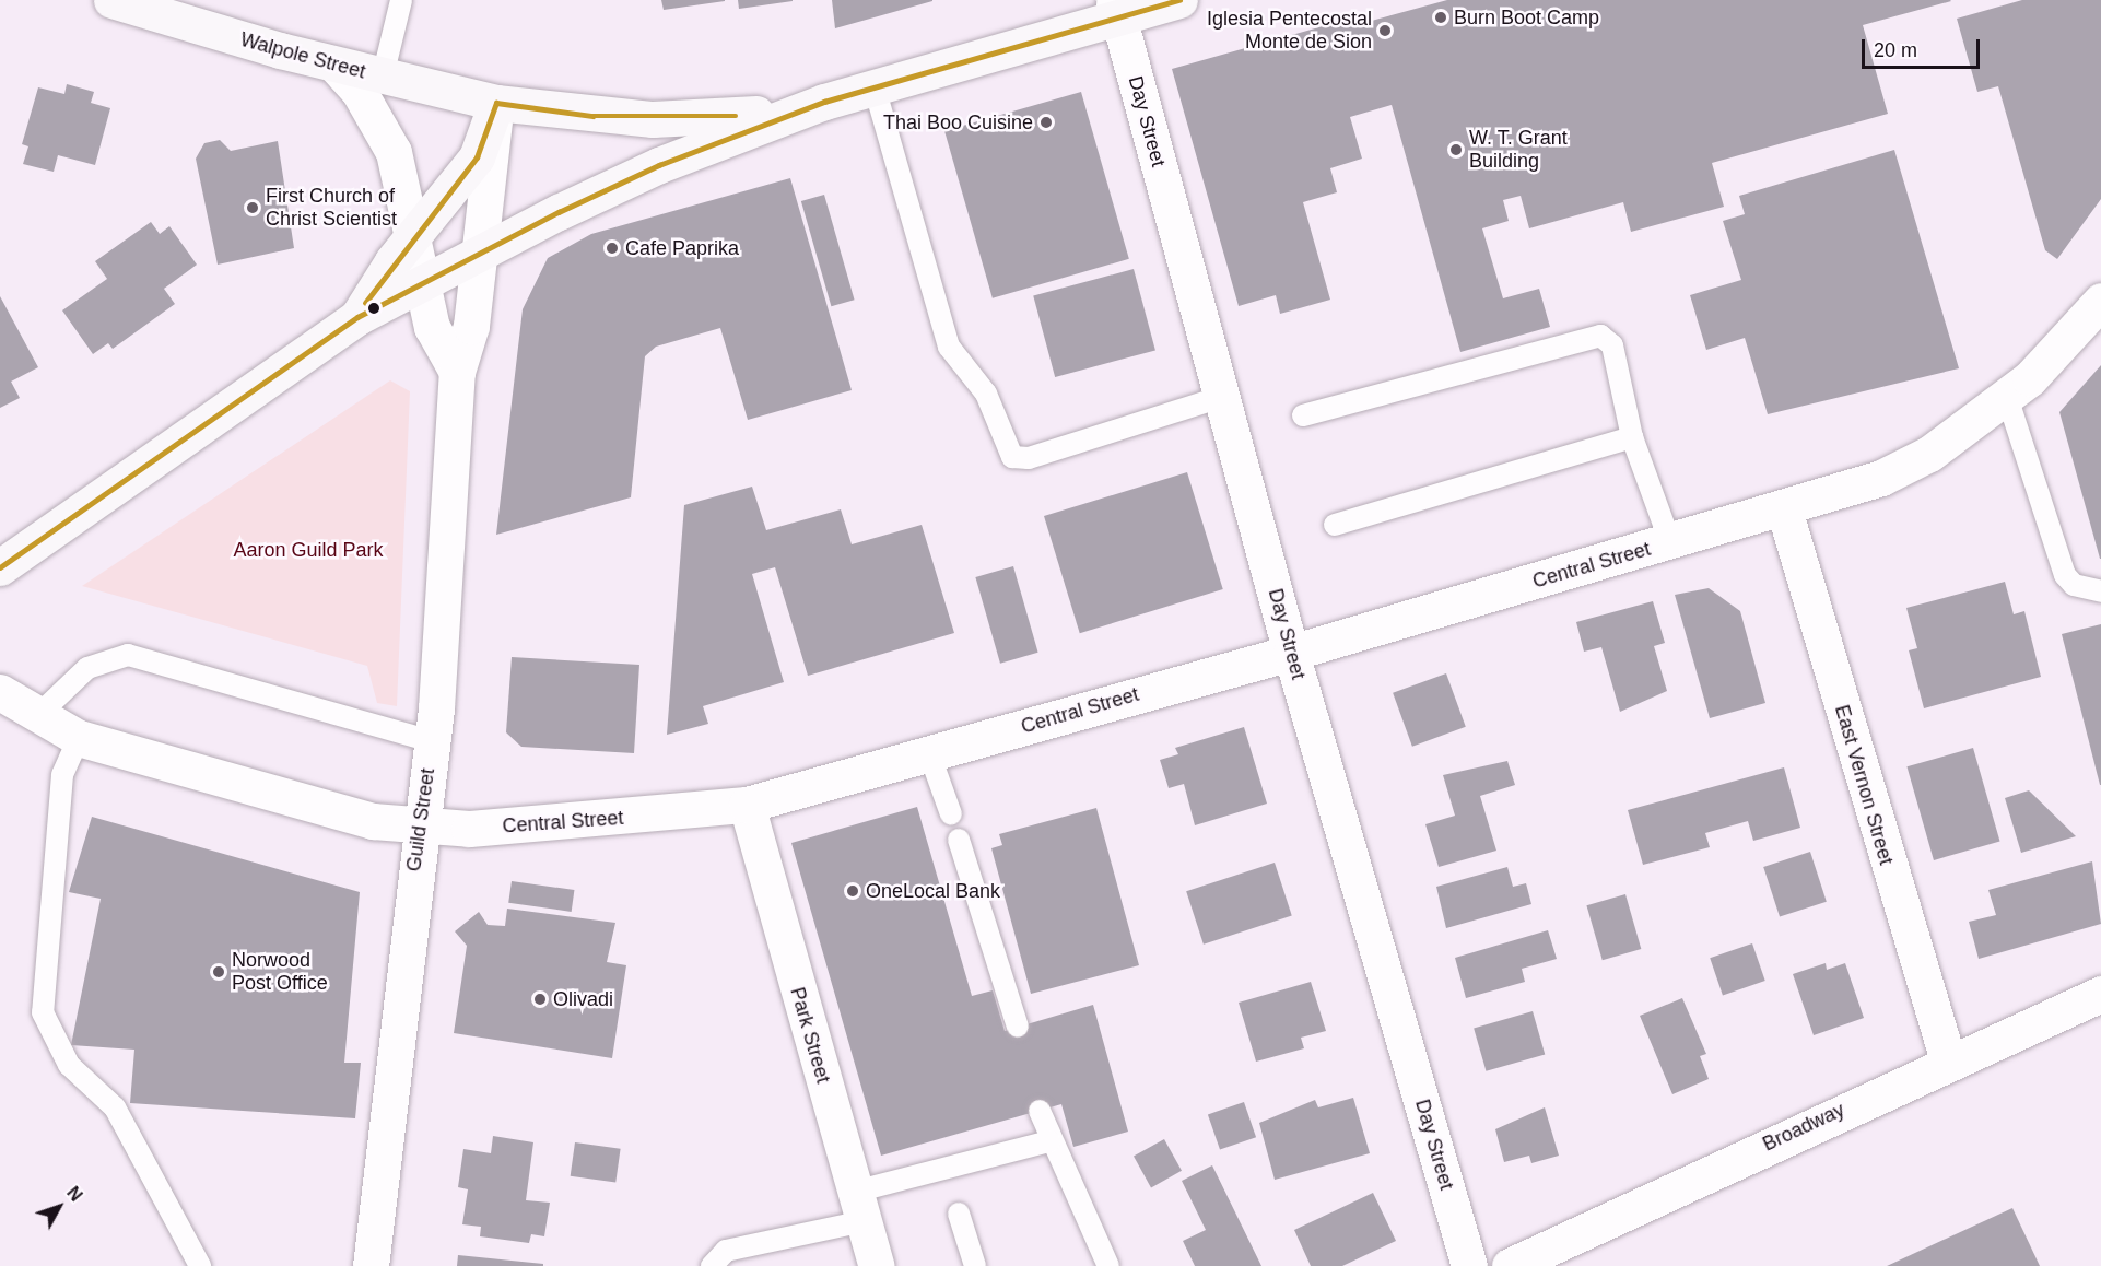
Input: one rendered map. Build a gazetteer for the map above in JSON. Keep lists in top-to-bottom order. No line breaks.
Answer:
{"streets":{"main road":["Walpole Street"],"street":["Day Street","Central Street","East Vernon Street","Guild Street","Park Street","Broadway"]},"crossings":[["Walpole Street","Guild Street"],["Day Street","Central Street"],["Central Street","East Vernon Street"],["Central Street","Guild Street"],["Central Street","Park Street"],["East Vernon Street","Broadway"]],"parks":["Aaron Guild Park"],"places":["Burn Boot Camp","Iglesia Pentecostal Monte de Sion","Thai Boo Cuisine","W. T. Grant Building","First Church of Christ Scientist","Cafe Paprika","OneLocal Bank","Norwood Post Office","Olivadi"],"scale_bar":"20 m","north":"top right"}
